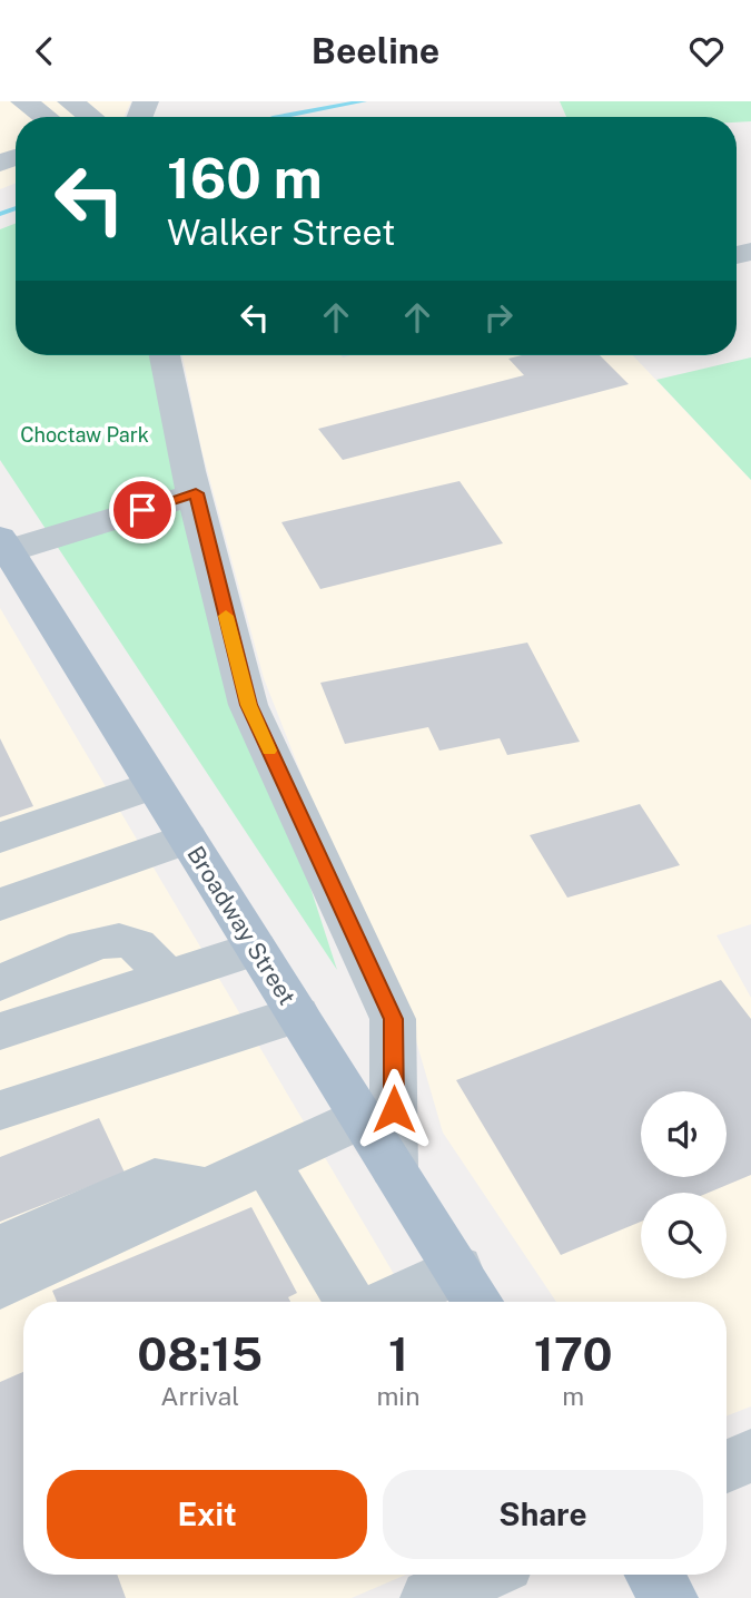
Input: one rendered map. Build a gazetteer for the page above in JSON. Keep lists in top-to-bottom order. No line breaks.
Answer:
{"streets":{"main road":["Broadway Street"]},"parks":["Choctaw Park"],"page":{"header":"Beeline","turn":["160 m","Walker Street"],"eta":["08:15","Arrival","1","min","170","m"],"buttons":["Exit","Share"]}}
